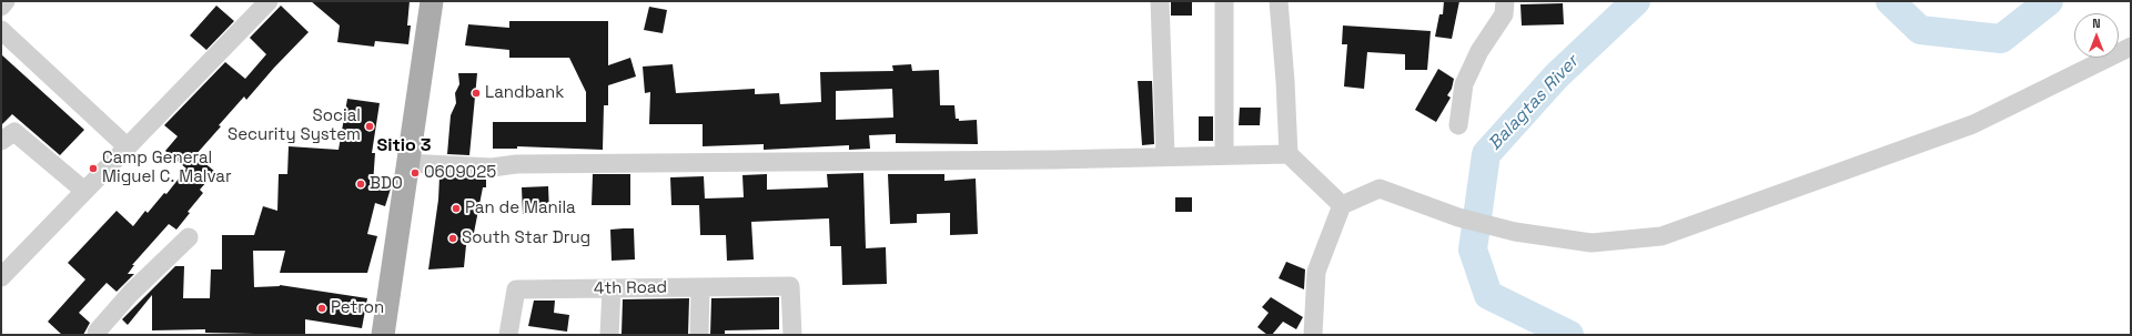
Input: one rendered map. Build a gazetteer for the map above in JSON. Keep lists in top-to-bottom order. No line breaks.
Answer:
{"streets":{"street":["4th Road"]},"districts":["Sitio 3"],"water":["Balagtas River"],"places":["Landbank","Social Security System","Camp General Miguel C. Malvar","0609025","BDO","Pan de Manila","South Star Drug","Petron"],"north":"top"}
